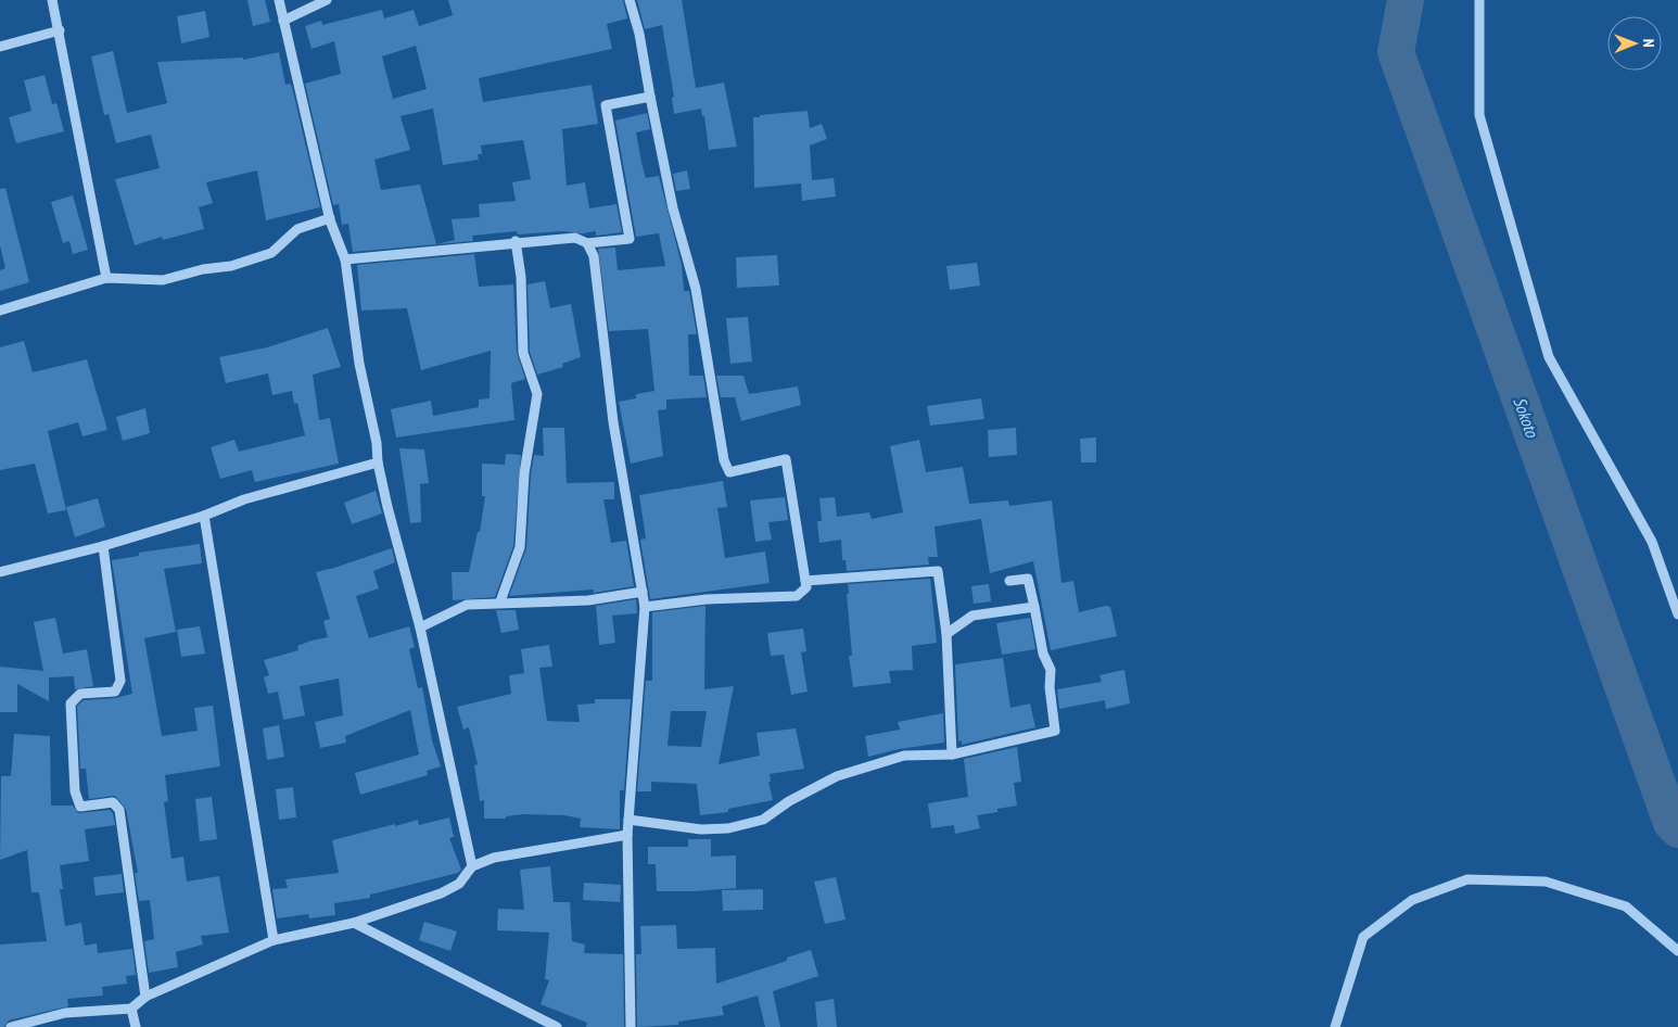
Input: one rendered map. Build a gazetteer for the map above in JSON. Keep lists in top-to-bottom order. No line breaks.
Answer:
{"water":["Sokoto"],"north":"right"}
